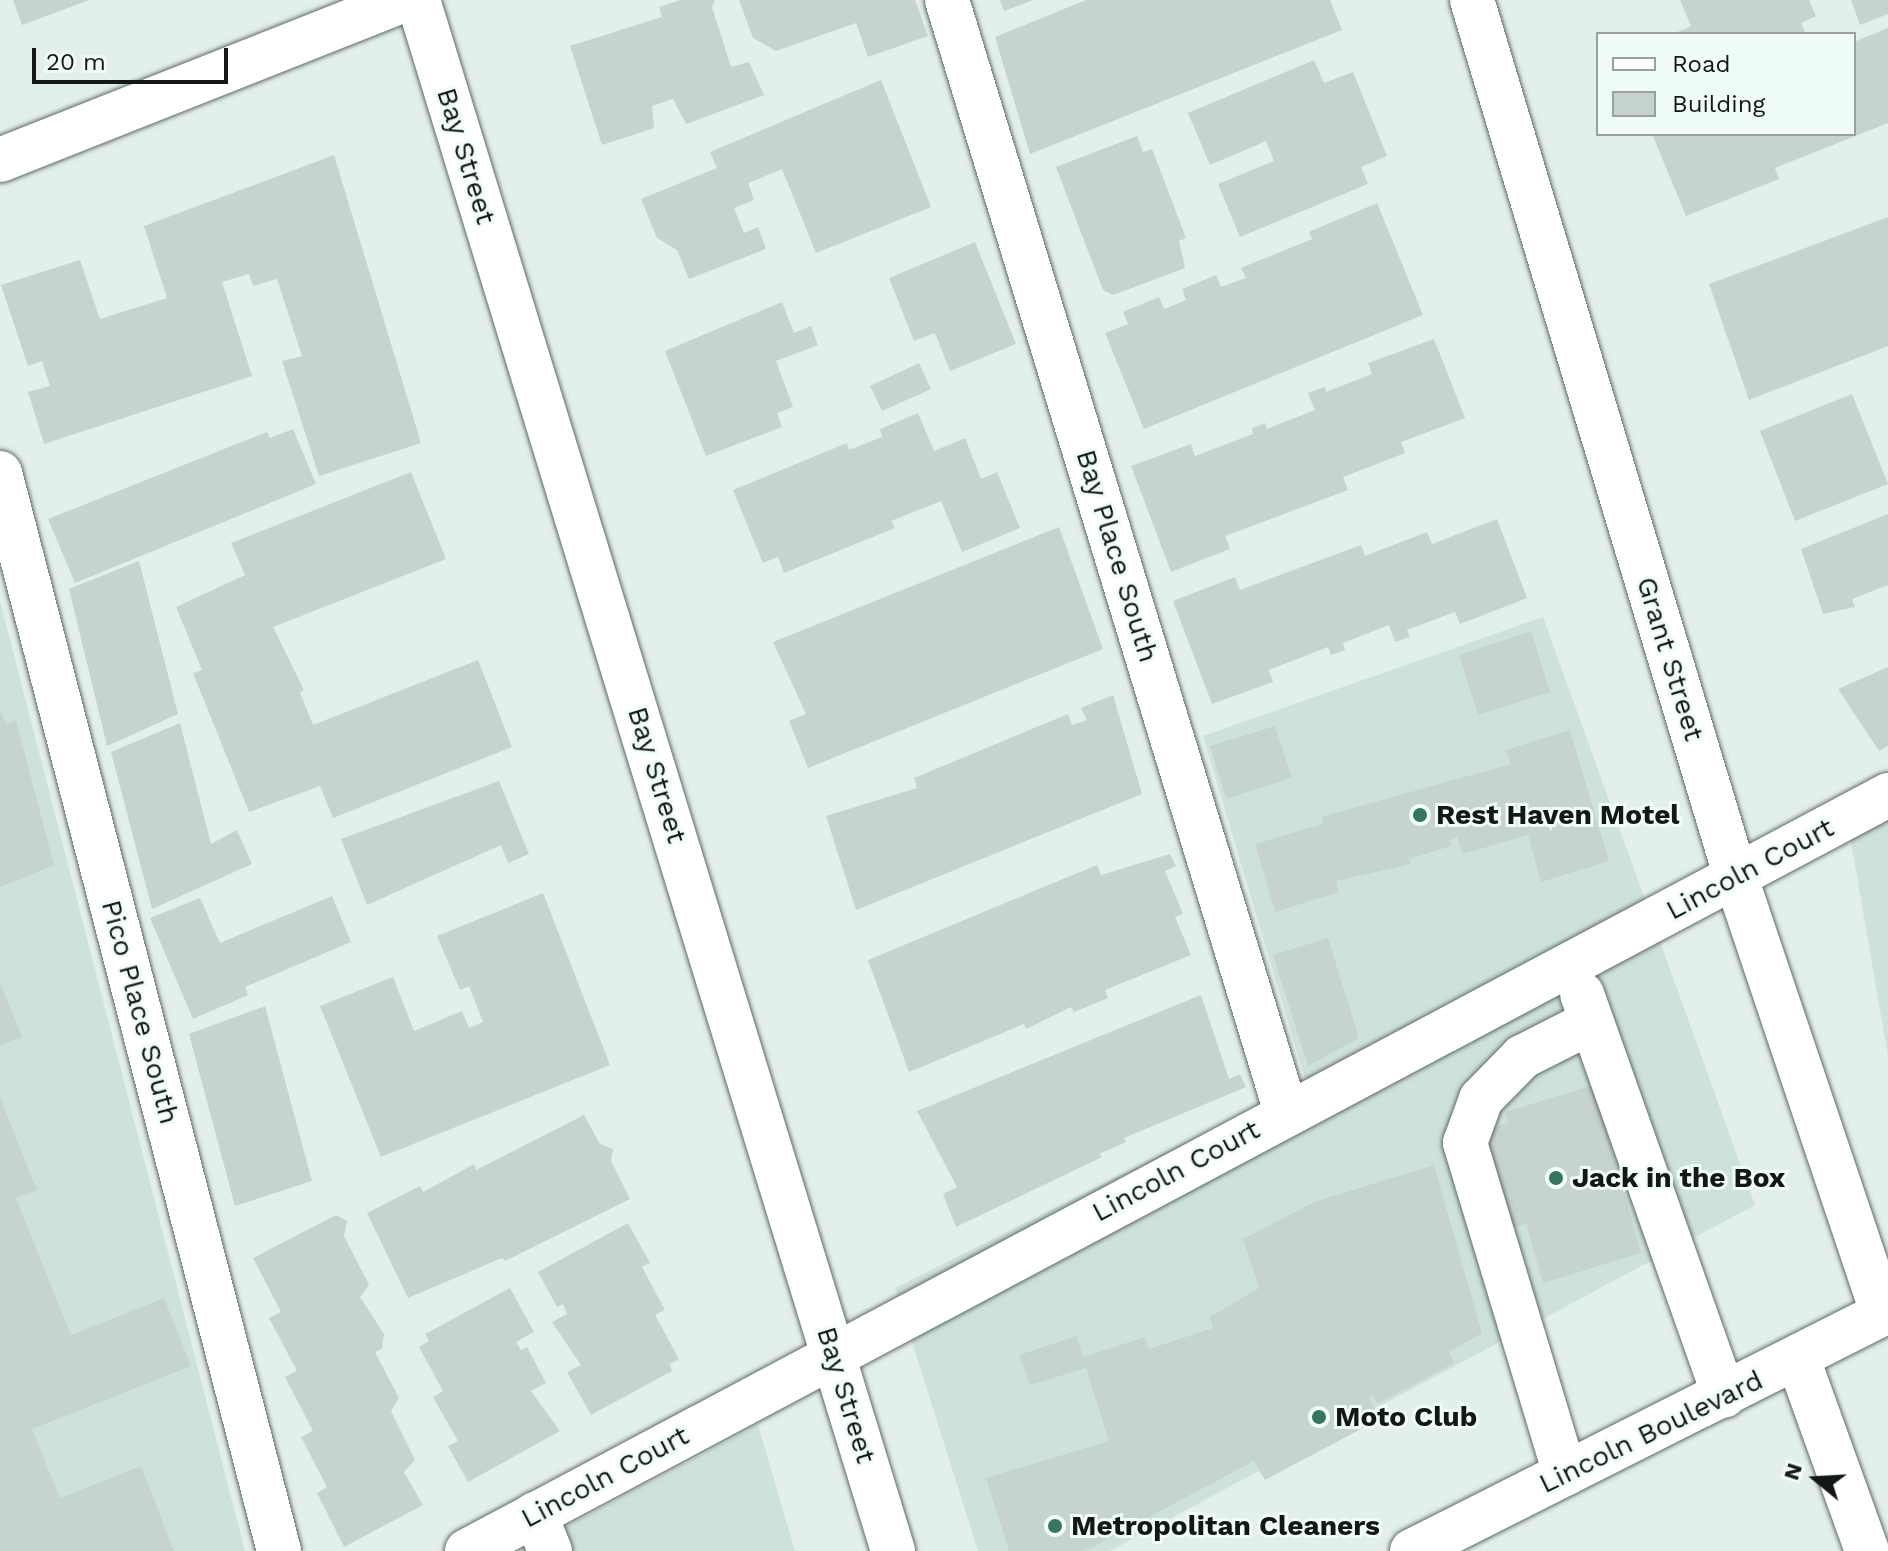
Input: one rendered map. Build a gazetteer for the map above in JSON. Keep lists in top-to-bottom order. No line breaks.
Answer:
{"streets":{"main road":["Bay Street","Bay Place South","Grant Street","Lincoln Court","Pico Place South","Lincoln Boulevard"]},"crossings":[["Bay Street","Lincoln Court"],["Bay Place South","Lincoln Court"],["Grant Street","Lincoln Court"],["Grant Street","Lincoln Boulevard"]],"places":["Rest Haven Motel","Jack in the Box","Moto Club","Metropolitan Cleaners"],"legend":["Road","Building"],"scale_bar":"20 m","north":"left"}
